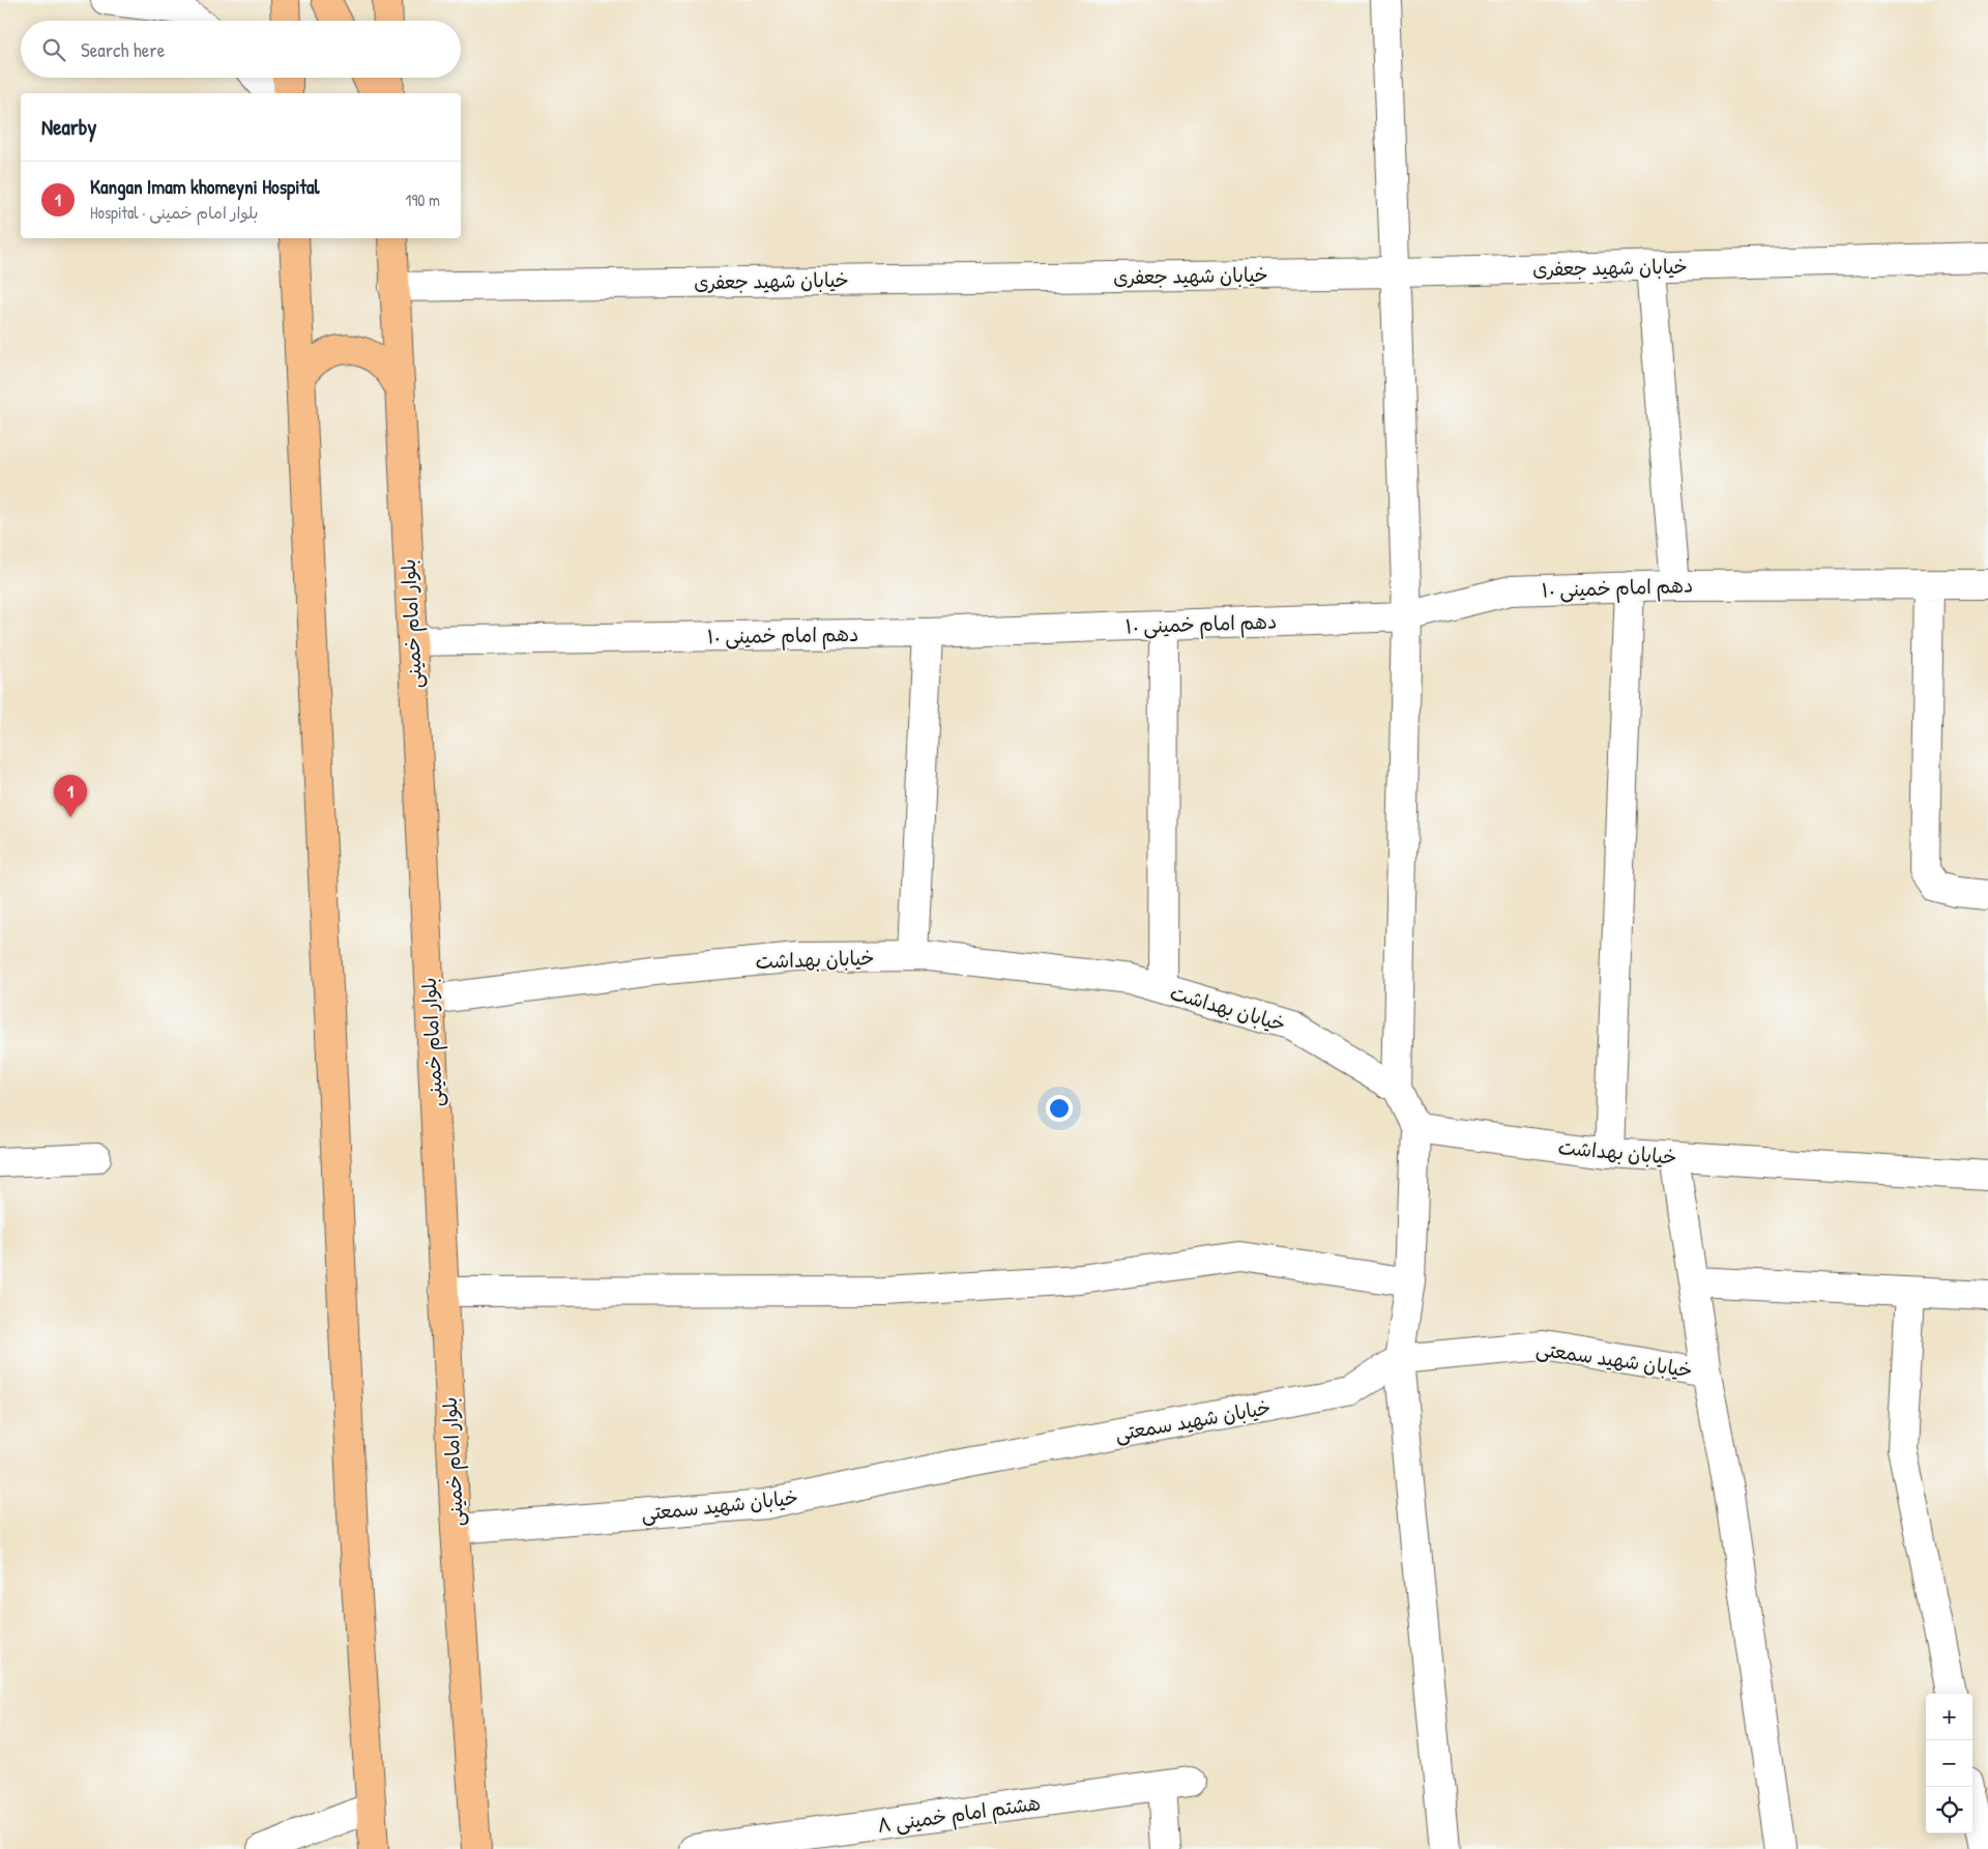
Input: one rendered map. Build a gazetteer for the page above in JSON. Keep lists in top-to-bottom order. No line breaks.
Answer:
{"streets":{"main road":["بلوار امام خمینی"],"street":["خیابان شهید جعفری","دهم امام خمینی ۱۰","خیابان بهداشت","خیابان شهید سمعتی","هشتم امام خمینی ۸"]},"crossings":[["خیابان شهید جعفری","بلوار امام خمینی"],["دهم امام خمینی ۱۰","بلوار امام خمینی"],["بلوار امام خمینی","خیابان بهداشت"],["بلوار امام خمینی","خیابان شهید سمعتی"],["خیابان بهداشت","خیابان شهید سمعتی"]],"page":{"search":"Search here","heading":"Nearby","list":[{"mark":"1","name":"Kangan Imam khomeyni Hospital","note":"Hospital · بلوار امام خمینی","value":"190 m"}],"pins":"1","map_buttons":["+","−"]}}
